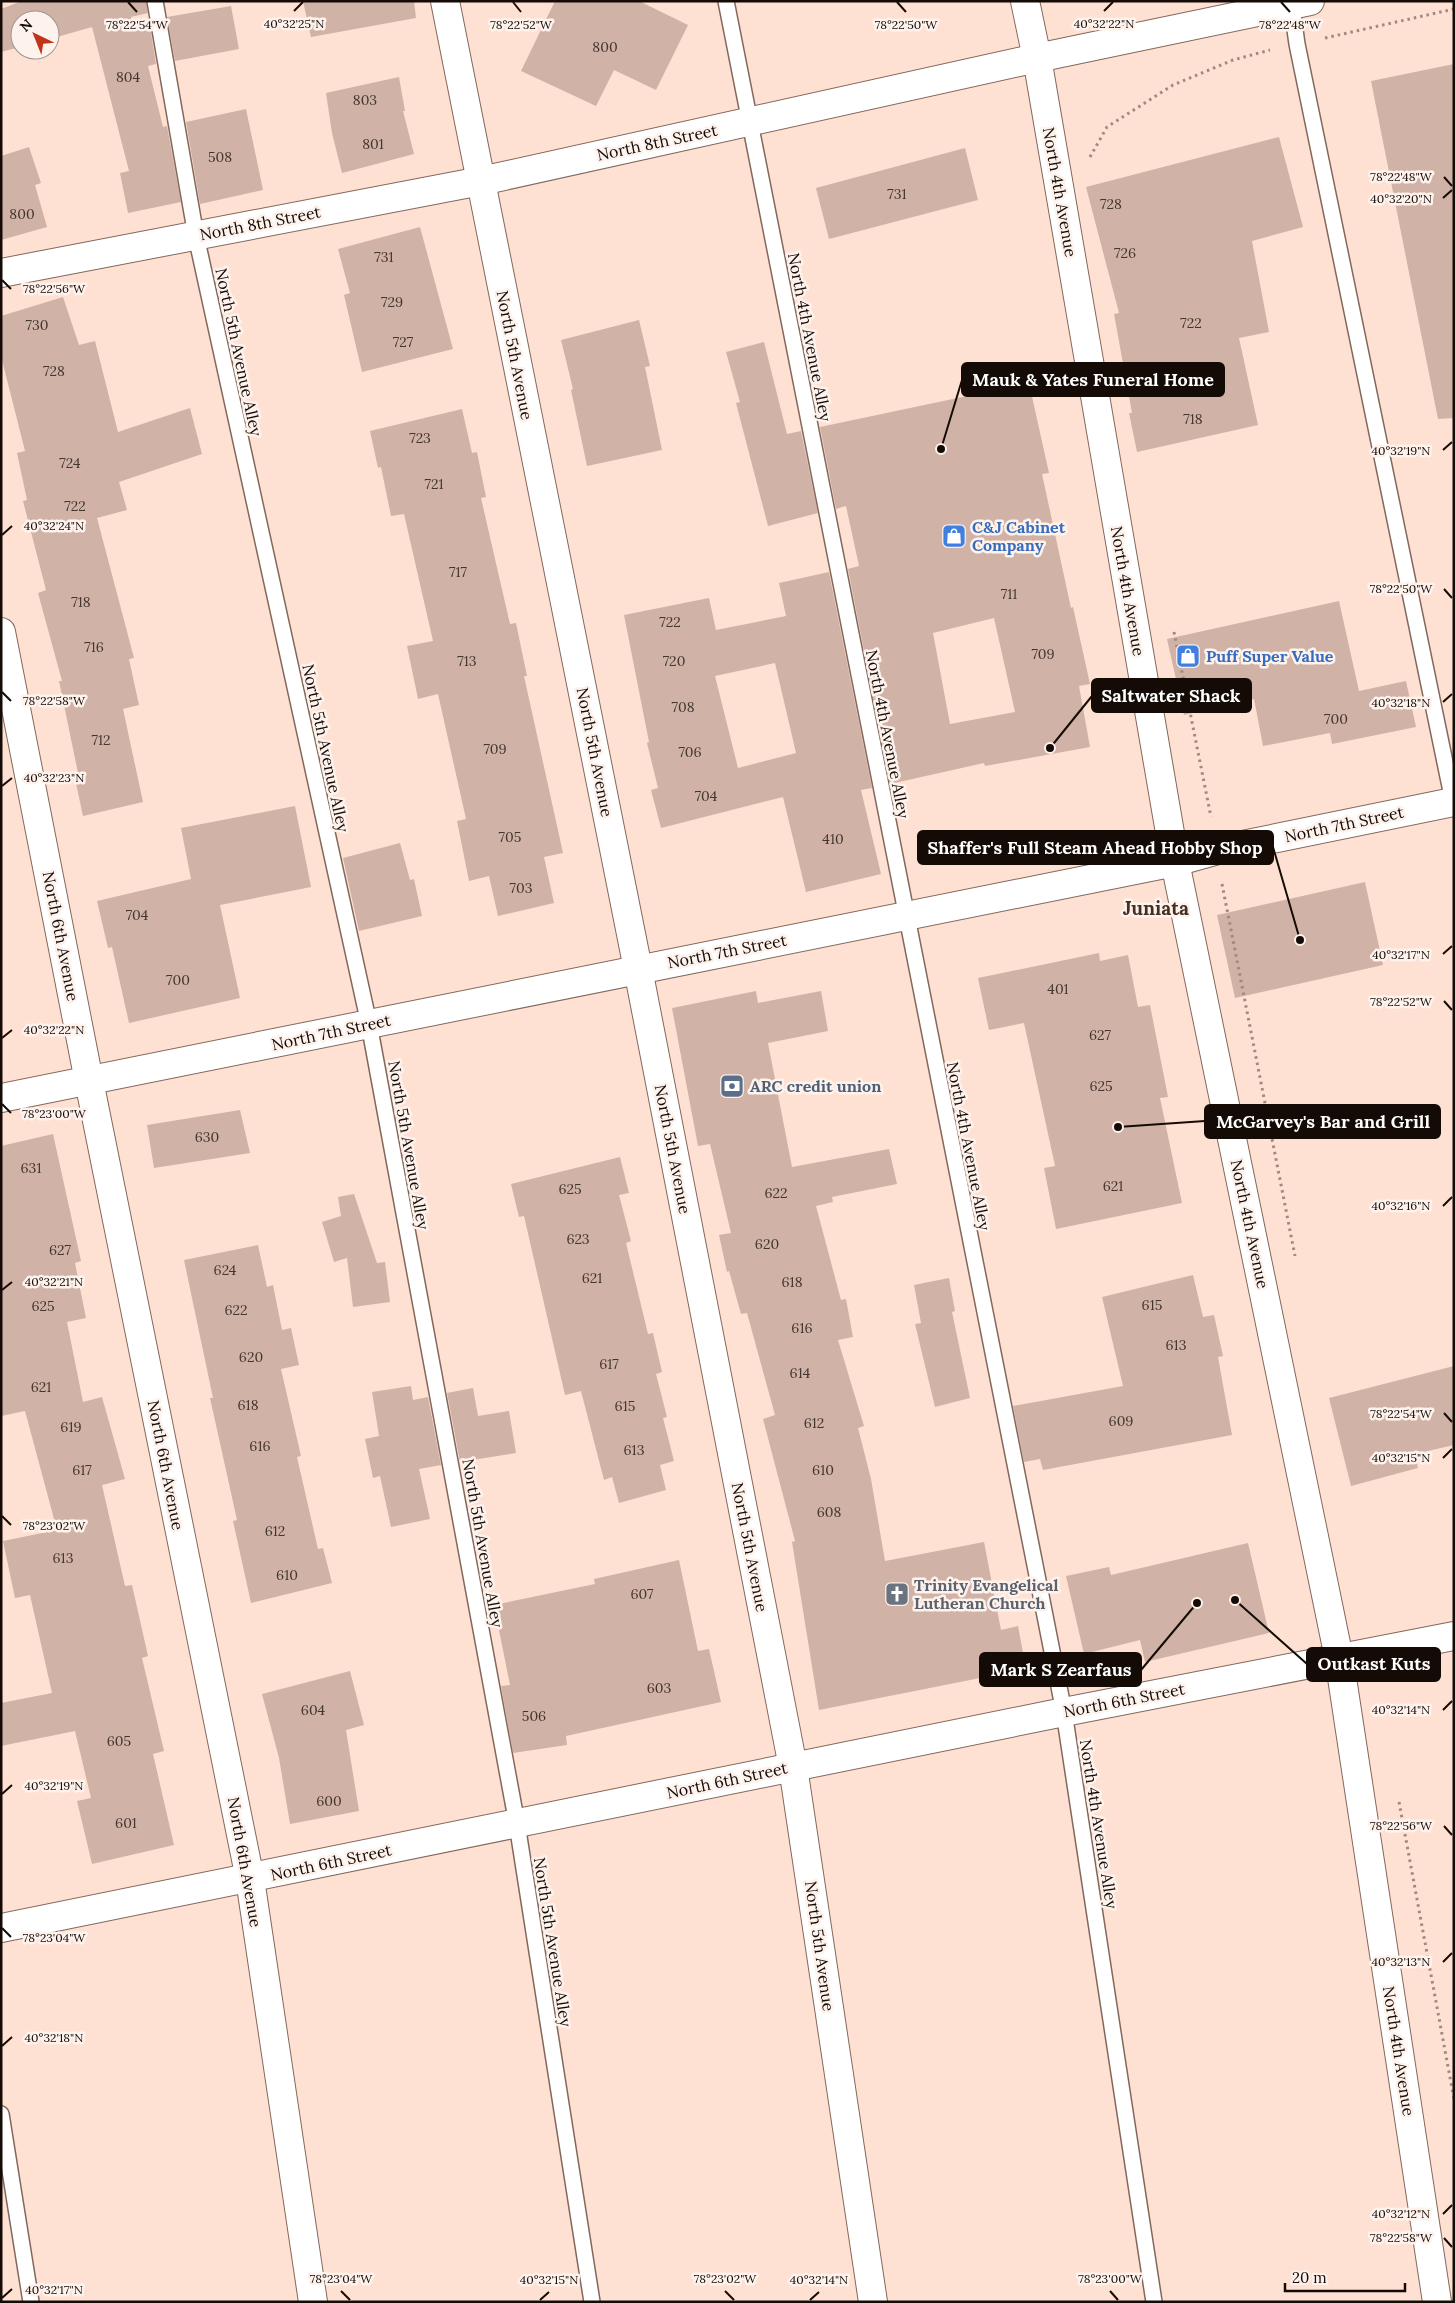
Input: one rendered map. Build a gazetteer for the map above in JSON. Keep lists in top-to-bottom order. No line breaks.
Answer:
{"streets":{"street":["North 8th Street","North 4th Avenue","North 5th Avenue","North 7th Street","North 6th Avenue","North 6th Street"],"lane":["North 4th Avenue Alley","North 5th Avenue Alley"]},"crossings":[["North 8th Street","North 4th Avenue"],["North 8th Street","North 4th Avenue Alley"],["North 8th Street","North 5th Avenue Alley"],["North 8th Street","North 5th Avenue"],["North 4th Avenue","North 7th Street"],["North 4th Avenue","North 6th Street"],["North 4th Avenue Alley","North 7th Street"],["North 4th Avenue Alley","North 6th Street"],["North 5th Avenue Alley","North 7th Street"],["North 5th Avenue Alley","North 6th Street"],["North 5th Avenue","North 7th Street"],["North 5th Avenue","North 6th Street"],["North 7th Street","North 6th Avenue"],["North 6th Avenue","North 6th Street"]],"districts":["Juniata"],"places":{"other":["Mauk & Yates Funeral Home","Saltwater Shack","Shaffer's Full Steam Ahead Hobby Shop","McGarvey's Bar and Grill","Outkast Kuts","Mark S Zearfaus"],"shop":["C&J Cabinet Company","Puff Super Value"],"bank":["ARC credit union"],"church":["Trinity Evangelical Lutheran Church"]},"house_numbers":["800","804","803","801","508","731","728","800","726","731","729","722","730","727","728","718","723","724","721","722","717","711","718","722","716","709","713","720","708","700","712","709","706","704","705","410","703","704","700","401","627","625","630","631","621","625","622","623","620","627","624","621","618","615","625","622","616","613","620","617","614","621","618","615","609","612","619","616","613","617","610","608","612","613","610","607","603","604","506","605","600","601"],"scale_bar":"20 m","north":"top left","coordinates":["40°32'25\"N","40°32'22\"N","78°22'54\"W","78°22'50\"W","78°22'52\"W","78°22'48\"W","40°32'20\"N","78°22'56\"W","40°32'19\"N","40°32'24\"N","78°22'58\"W","40°32'18\"N","40°32'23\"N","40°32'17\"N","78°23'00\"W","40°32'16\"N","40°32'21\"N","40°32'15\"N","78°23'02\"W","40°32'14\"N","78°23'04\"W","40°32'13\"N","40°32'12\"N"]}
